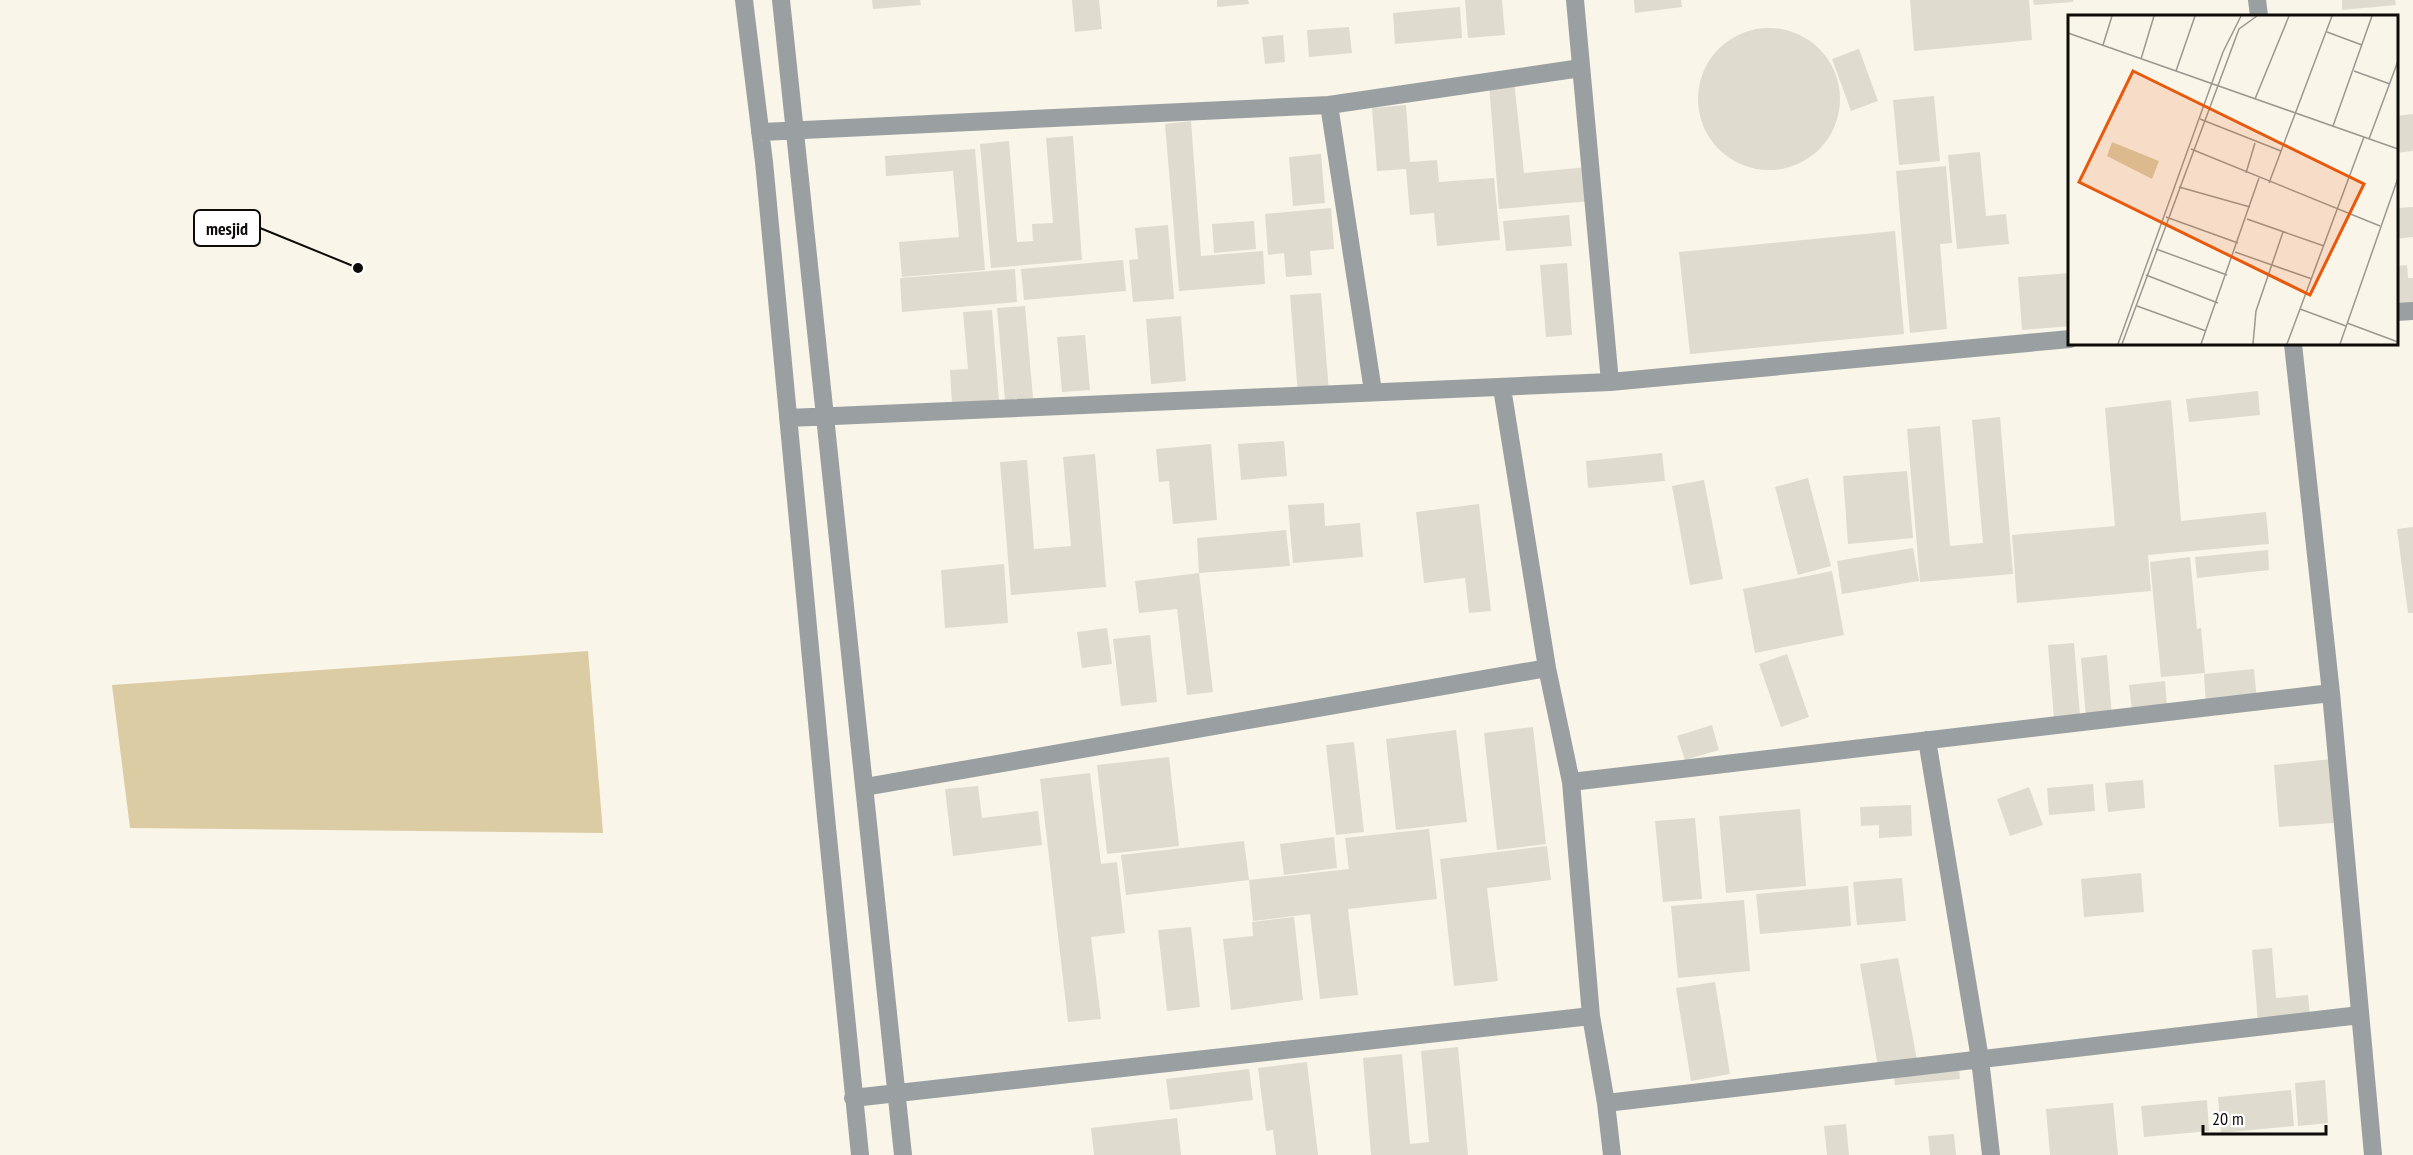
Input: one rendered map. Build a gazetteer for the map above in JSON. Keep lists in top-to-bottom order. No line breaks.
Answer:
{"places":["mesjid"],"scale_bar":"20 m"}
